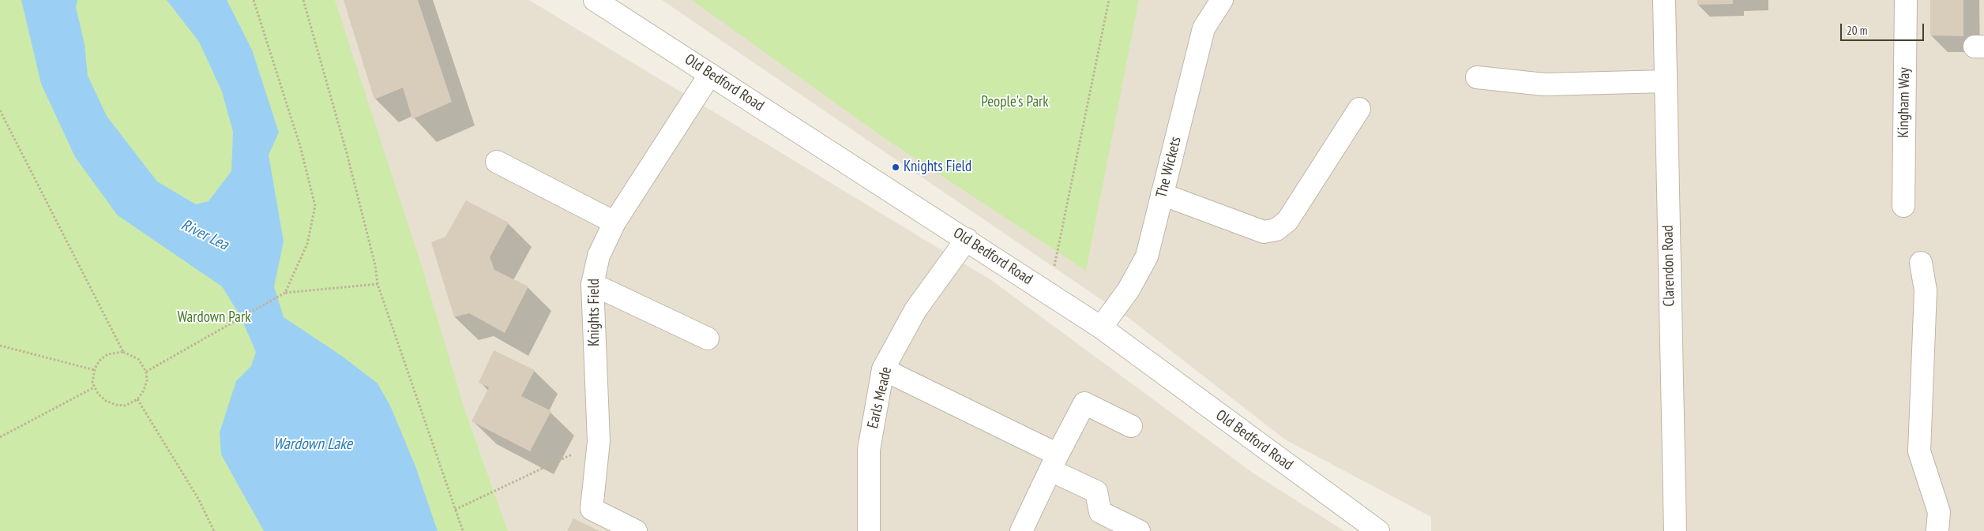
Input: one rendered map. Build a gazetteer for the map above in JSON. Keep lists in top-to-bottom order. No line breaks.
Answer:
{"streets":{"street":["Old Bedford Road","Kingham Way","The Wickets","Clarendon Road","Knights Field","Earls Meade"]},"crossings":[["Old Bedford Road","The Wickets"],["Old Bedford Road","Knights Field"],["Old Bedford Road","Earls Meade"]],"water":["River Lea","Wardown Lake"],"parks":["People's Park","Wardown Park"],"places":["Knights Field"],"scale_bar":"20 m"}
